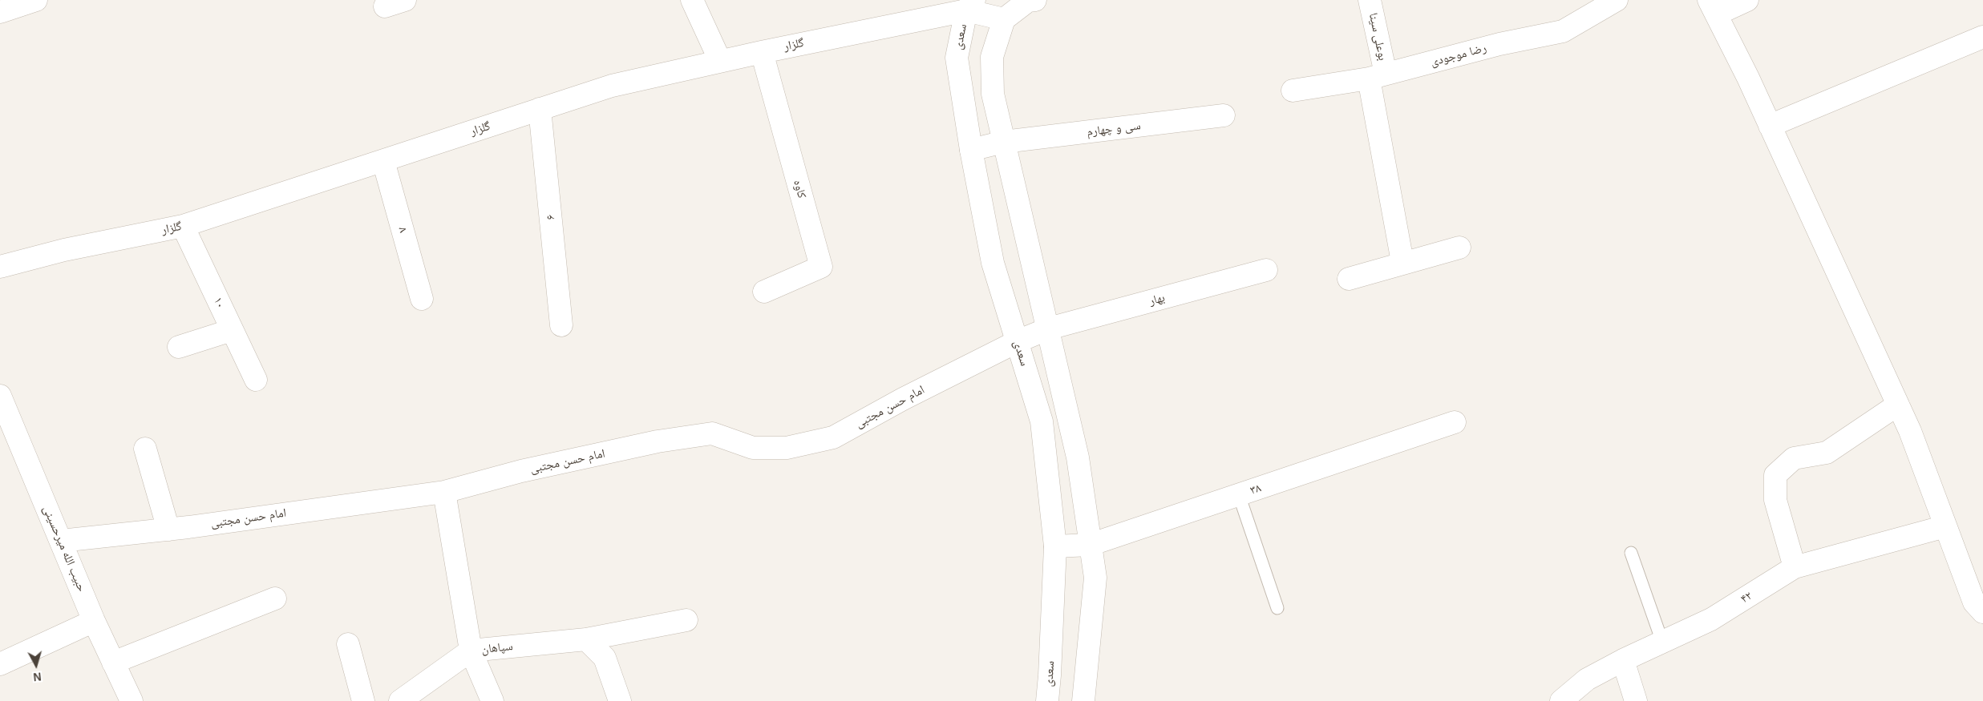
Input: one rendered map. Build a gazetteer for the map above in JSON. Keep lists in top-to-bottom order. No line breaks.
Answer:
{"streets":{"street":["سعدی","بوعلی سینا","گلزار","رضا موجودی","سی و چهارم","کاوه","۶","۸","بهار","۱۰","امام حسن مجتبی","۳۸","حبیب الله میرحسینی","۴۲","سپاهان"]},"crossings":[["سعدی","گلزار"],["سعدی","سی و چهارم"],["سعدی","امام حسن مجتبی"],["سعدی","۳۸"],["بوعلی سینا","رضا موجودی"],["گلزار","کاوه"],["گلزار","۶"],["گلزار","۸"],["گلزار","۱۰"],["بهار","امام حسن مجتبی"],["امام حسن مجتبی","حبیب الله میرحسینی"]],"north":"bottom"}
